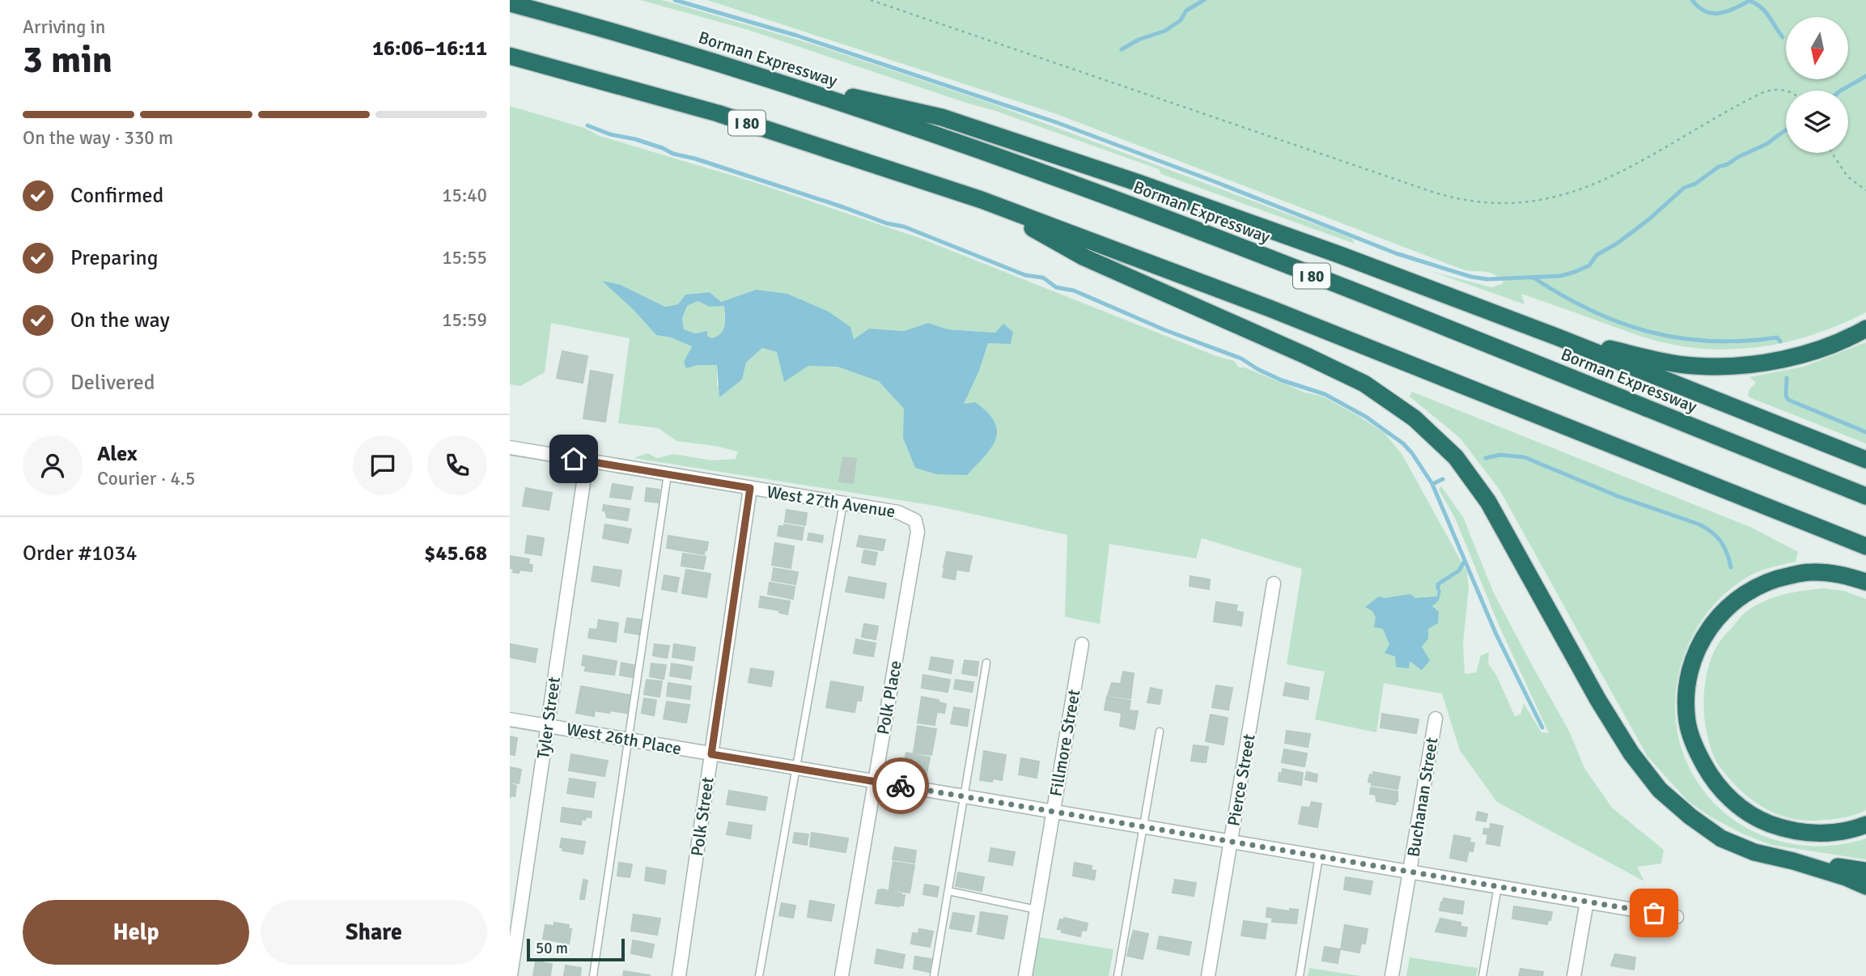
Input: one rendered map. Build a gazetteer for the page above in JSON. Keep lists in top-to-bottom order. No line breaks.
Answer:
{"streets":{"highway":["Borman Expressway","I 80"],"street":["West 27th Avenue","Polk Place","Tyler Street","West 26th Place","Fillmore Street","Pierce Street","Buchanan Street","Polk Street"]},"crossings":[["West 27th Avenue","Polk Place"],["West 27th Avenue","Tyler Street"],["West 27th Avenue","Polk Street"],["Polk Place","West 26th Place"],["Tyler Street","West 26th Place"],["West 26th Place","Fillmore Street"],["West 26th Place","Pierce Street"],["West 26th Place","Buchanan Street"],["West 26th Place","Polk Street"]],"scale_bar":"50 m","north":"bottom","page":{"heading":["3 min","Arriving in","16:06–16:11"],"panel":["Alex","Courier · 4.5","Order #1034","$45.68"],"bar":"On the way · 330 m","list":[["Confirmed","15:40"],["Preparing","15:55"],["On the way","15:59"],"Delivered"],"buttons":["Help","Share"],"scale":"50 m"}}
